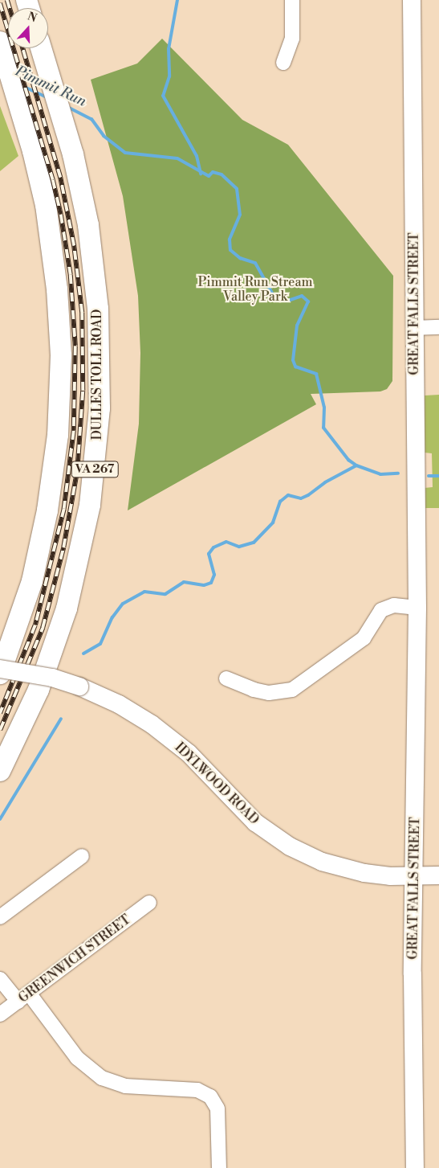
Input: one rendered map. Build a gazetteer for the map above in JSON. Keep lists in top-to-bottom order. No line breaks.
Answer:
{"streets":{"highway":["DULLES TOLL ROAD","VA 267"],"main road":["GREAT FALLS STREET","IDYLWOOD ROAD"],"street":["GREENWICH STREET"]},"crossings":[["GREAT FALLS STREET","IDYLWOOD ROAD"]],"water":["Pimmit Run"],"parks":["Pimmit Run Stream Valley Park"],"north":"top"}
